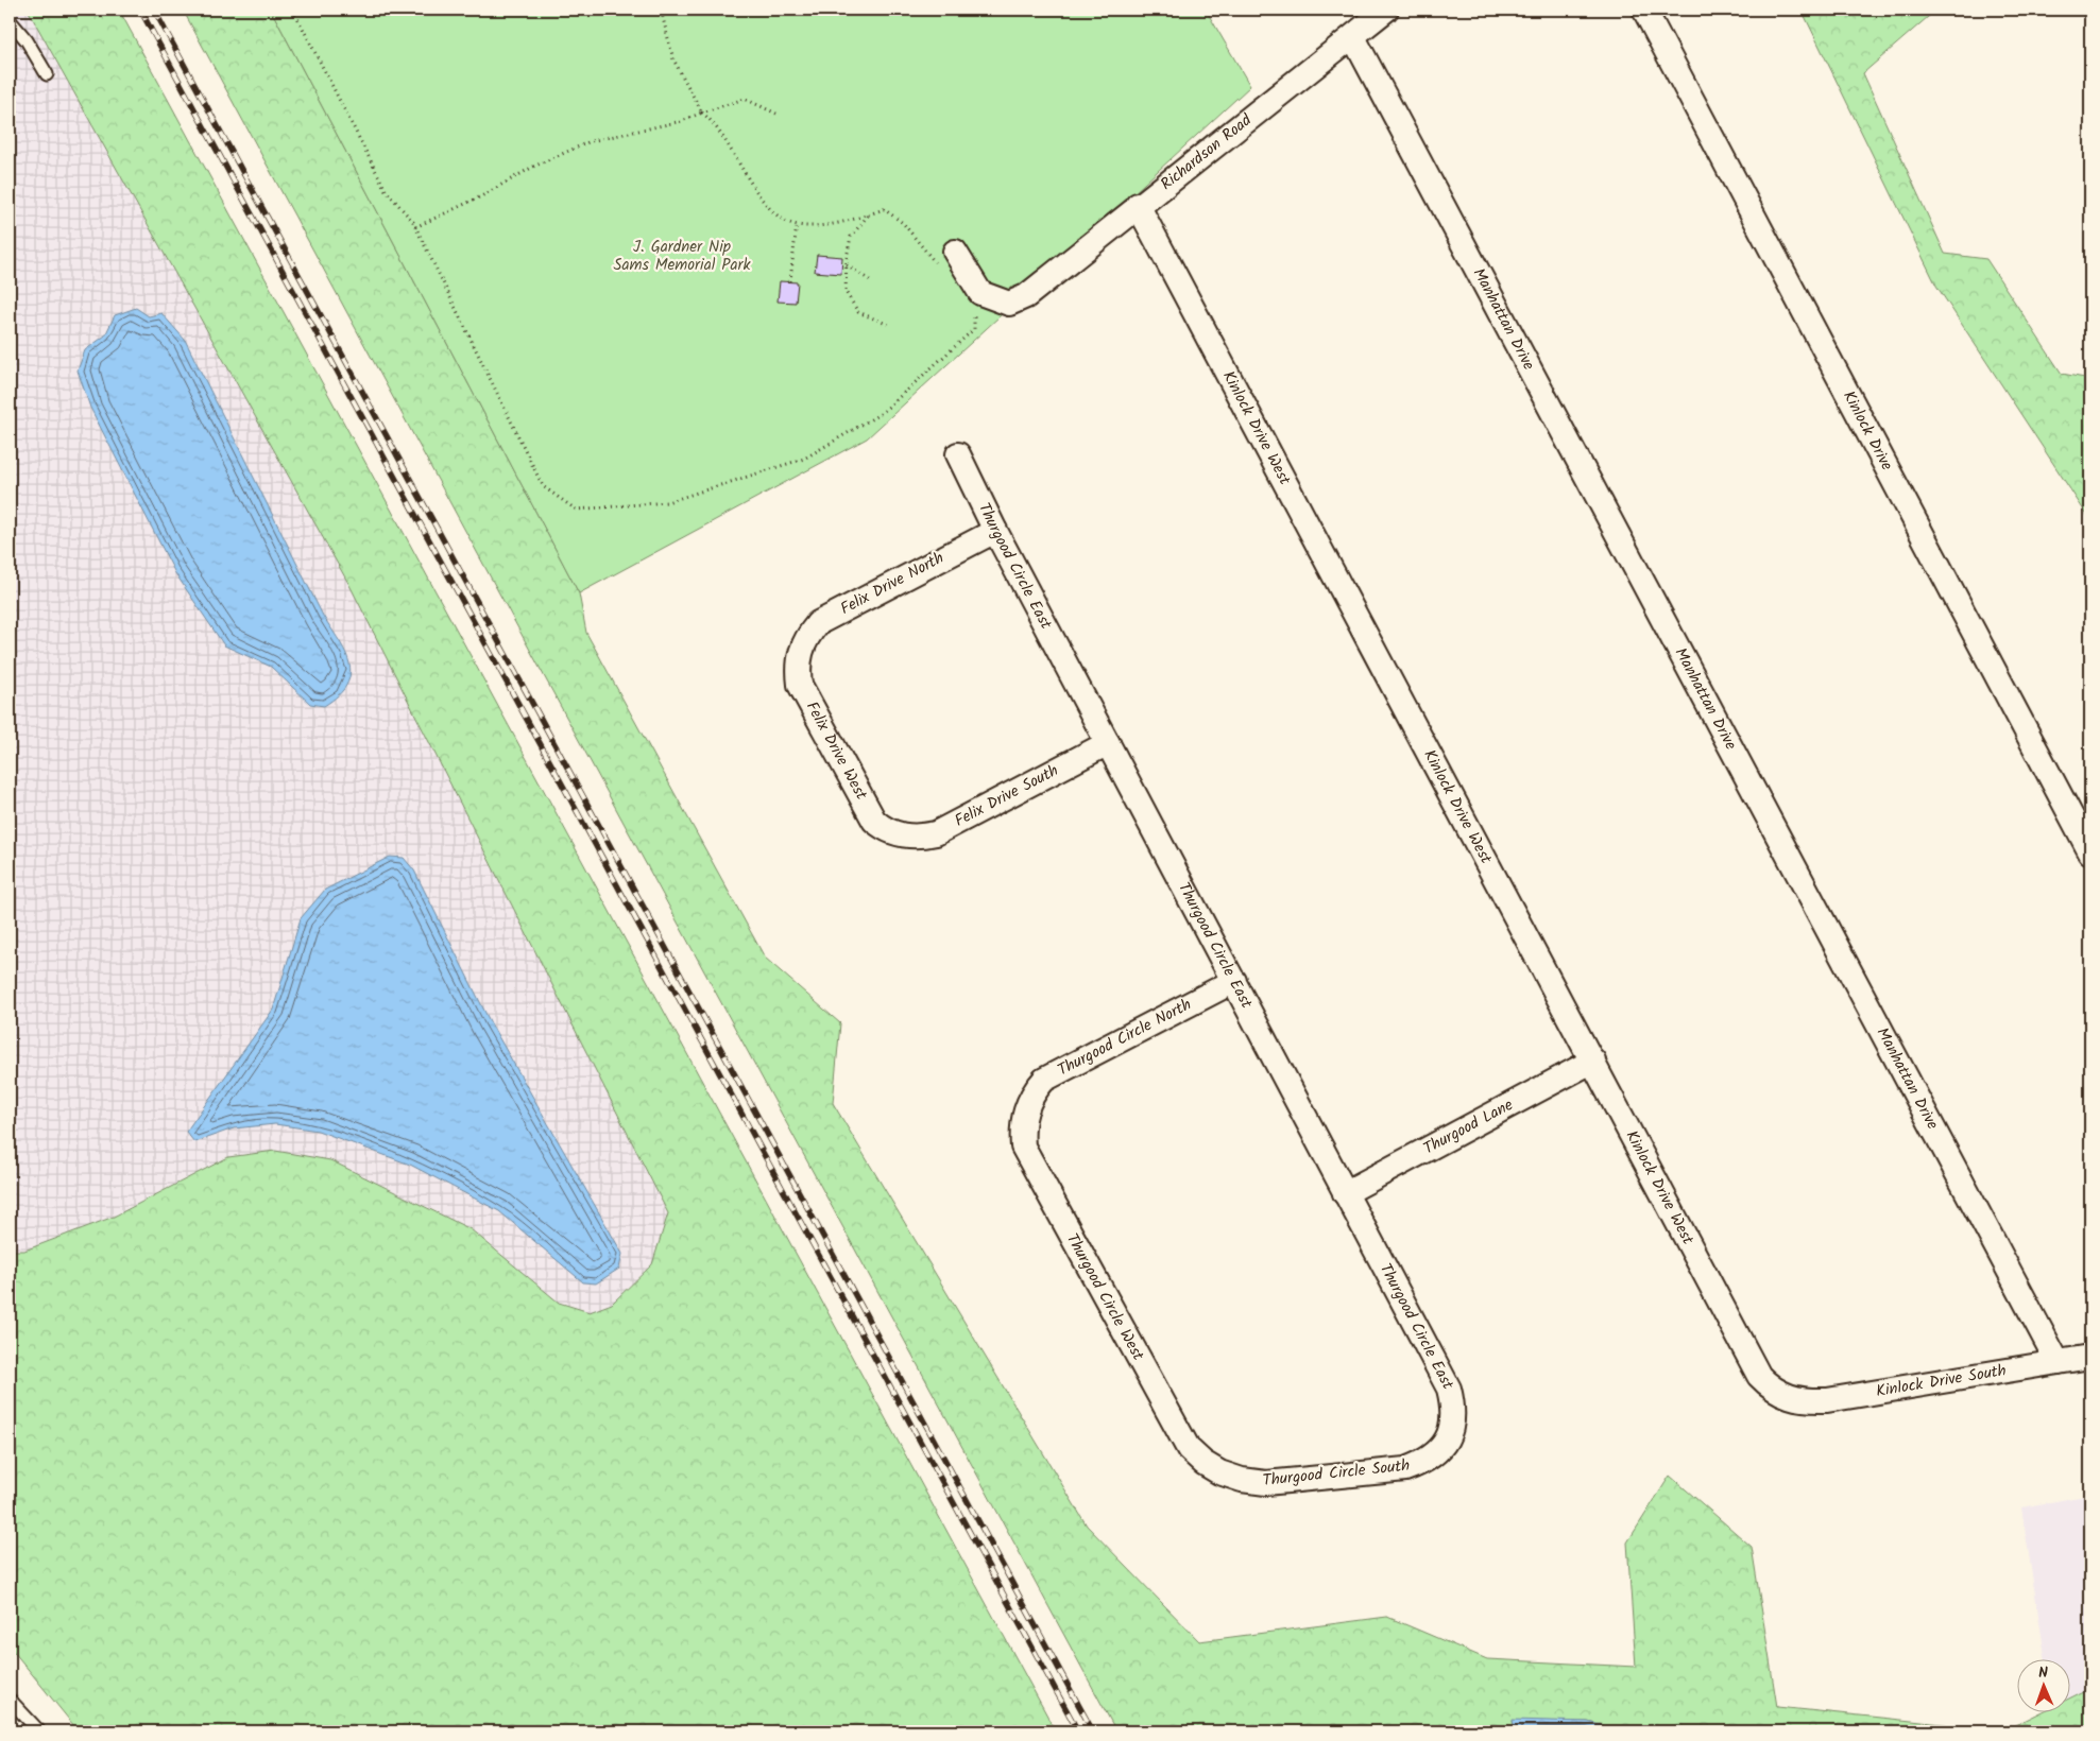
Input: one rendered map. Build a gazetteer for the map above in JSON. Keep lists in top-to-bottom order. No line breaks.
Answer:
{"streets":{"street":["Richardson Road","Manhattan Drive","Kinlock Drive West","Kinlock Drive","Thurgood Circle East","Felix Drive North","Felix Drive West","Felix Drive South","Thurgood Circle North","Thurgood Lane","Thurgood Circle West","Kinlock Drive South","Thurgood Circle South"]},"crossings":[["Richardson Road","Manhattan Drive"],["Richardson Road","Kinlock Drive West"],["Manhattan Drive","Kinlock Drive South"],["Kinlock Drive West","Thurgood Lane"],["Kinlock Drive West","Kinlock Drive South"],["Thurgood Circle East","Felix Drive North"],["Thurgood Circle East","Felix Drive South"],["Thurgood Circle East","Thurgood Circle North"],["Thurgood Circle East","Thurgood Lane"],["Thurgood Circle East","Thurgood Circle South"],["Felix Drive North","Felix Drive West"],["Felix Drive West","Felix Drive South"],["Thurgood Circle North","Thurgood Circle West"],["Thurgood Circle West","Thurgood Circle South"]],"parks":["J. Gardner Nip Sams Memorial Park"],"north":"top"}
